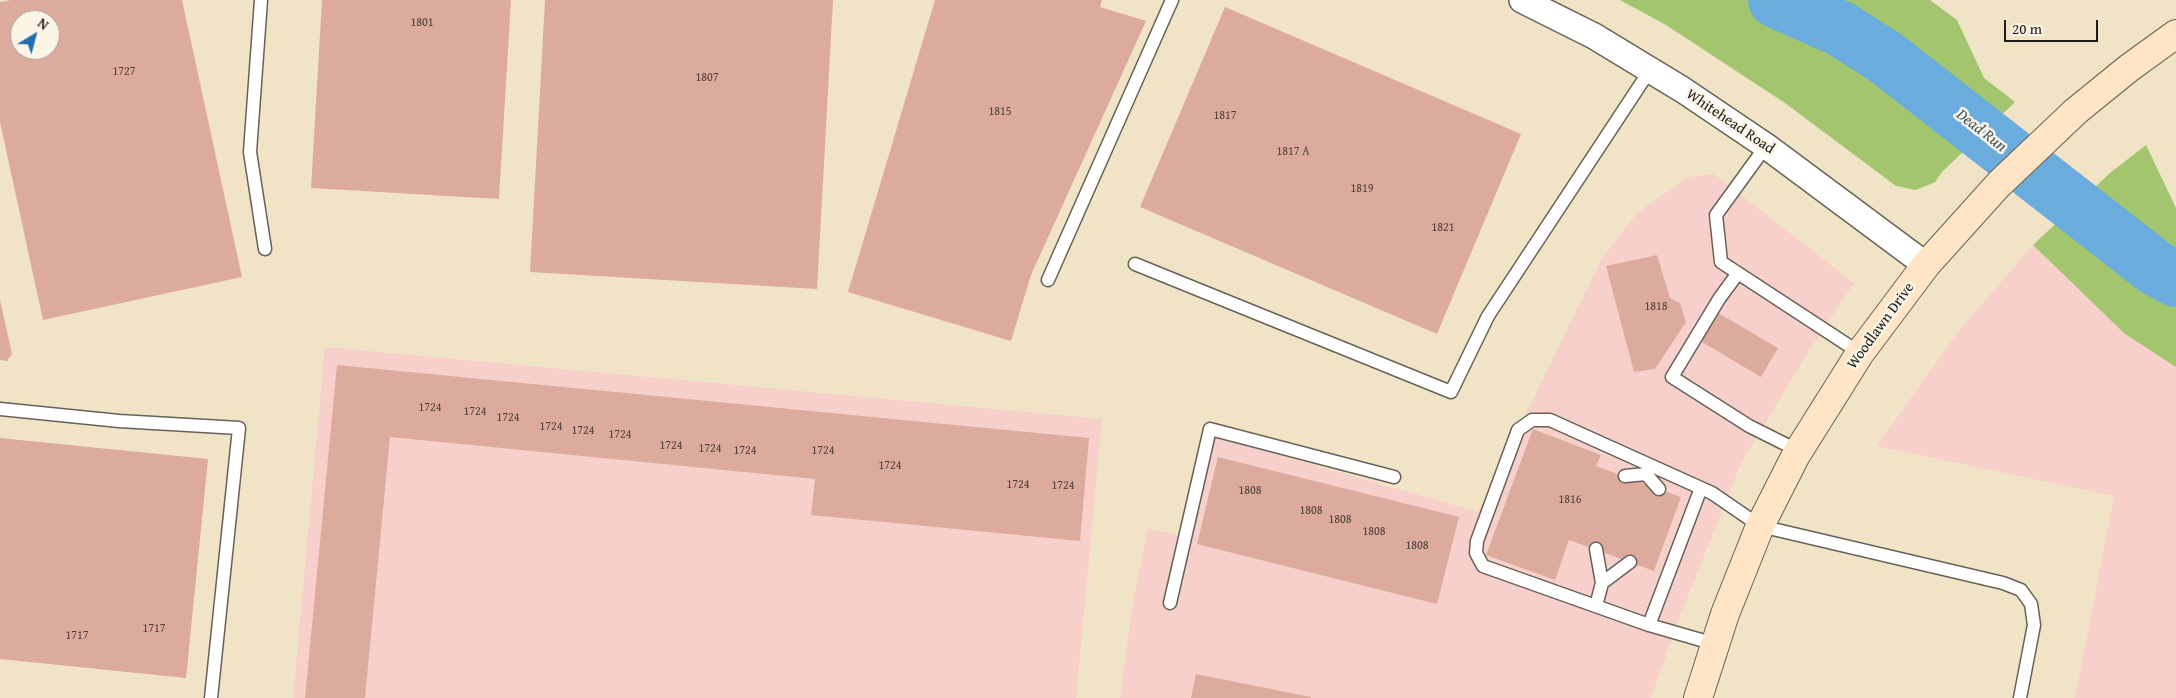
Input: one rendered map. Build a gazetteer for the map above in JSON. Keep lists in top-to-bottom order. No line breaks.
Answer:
{"streets":{"main road":["Woodlawn Drive"],"street":["Whitehead Road"]},"crossings":[["Whitehead Road","Woodlawn Drive"]],"water":["Dead Run"],"house_numbers":["1801","1727","1807","1815","1817","1817 A","1819","1821","1818","1724","1724","1724","1724","1724","1724","1724","1724","1724","1724","1724","1724","1724","1808","1816","1808","1808","1808","1808","1717","1717"],"scale_bar":"20 m","north":"top right"}
